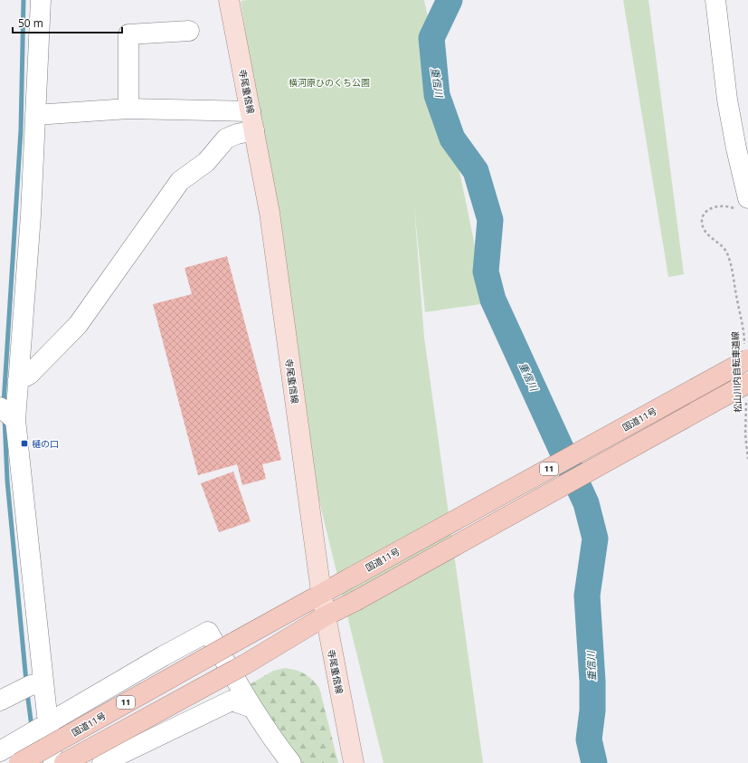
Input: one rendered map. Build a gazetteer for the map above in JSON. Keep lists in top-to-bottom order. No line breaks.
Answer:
{"streets":{"highway":["国道11号","11"],"main road":["寺尾重信線"],"path":["松山川内自転車道線"]},"crossings":[["寺尾重信線","国道11号"],["寺尾重信線","11"],["松山川内自転車道線","国道11号"]],"water":["重信川"],"parks":["横河原ひのくち公園"],"places":{"transit":["樋の口"]},"scale_bar":"50 m"}
